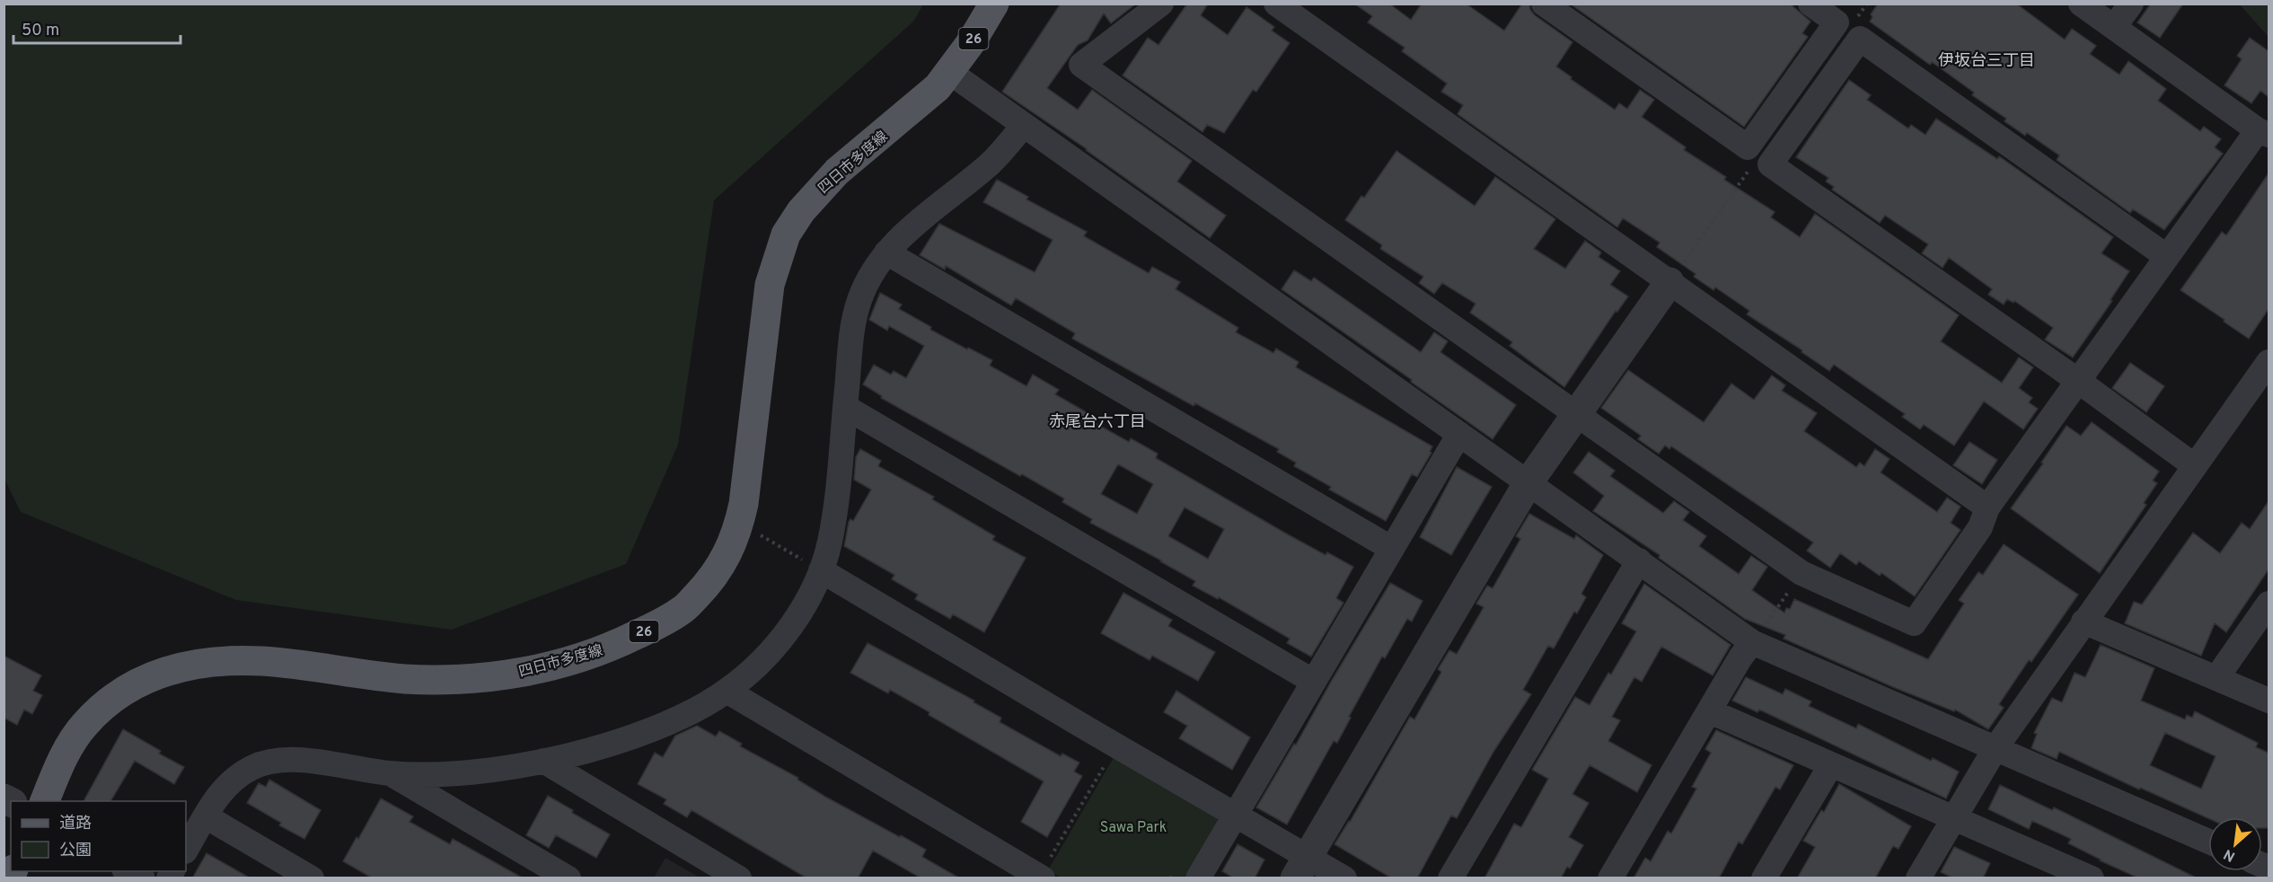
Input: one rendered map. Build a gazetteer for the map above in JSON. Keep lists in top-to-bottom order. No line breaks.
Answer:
{"streets":{"main road":["26","四日市多度線"]},"districts":["伊坂台三丁目","赤尾台六丁目"],"parks":["Sawa Park"],"legend":["道路","公園"],"scale_bar":"50 m","north":"bottom left"}
